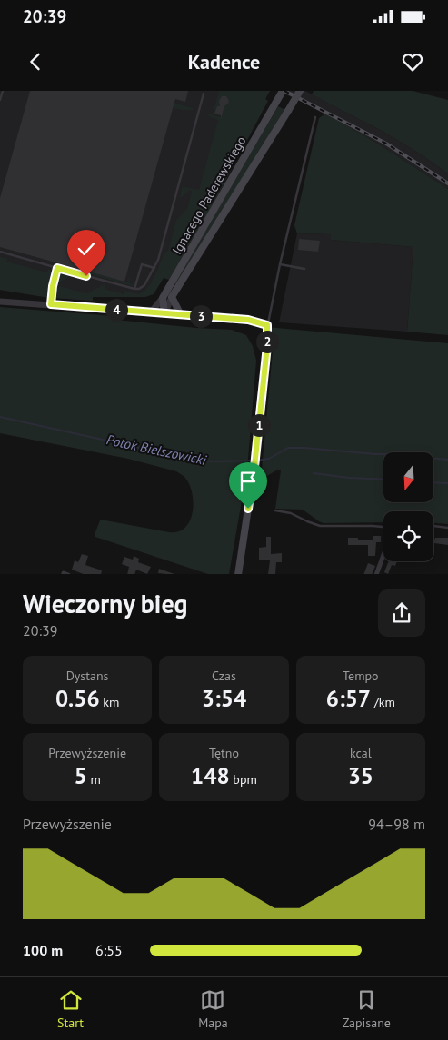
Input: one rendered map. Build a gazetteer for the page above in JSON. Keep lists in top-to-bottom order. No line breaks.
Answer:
{"streets":{"main road":["Ignacego Paderewskiego"]},"water":["Potok Bielszowicki"],"north":"bottom","page":{"status":"20:39","header":"Kadence","pins":["4","3","2","1"],"heading":["Wieczorny bieg","20:39"],"stats":[["Dystans","0.56 km"],["Czas","3:54"],["Tempo","6:57 /km"],["Przewyższenie","5 m"],["Tętno","148 bpm"],["kcal","35"]],"chart":["Przewyższenie","94–98 m"],"list":[{"name":"100 m","note":"6:55"}],"tabs":["Start","Mapa","Zapisane"]}}
